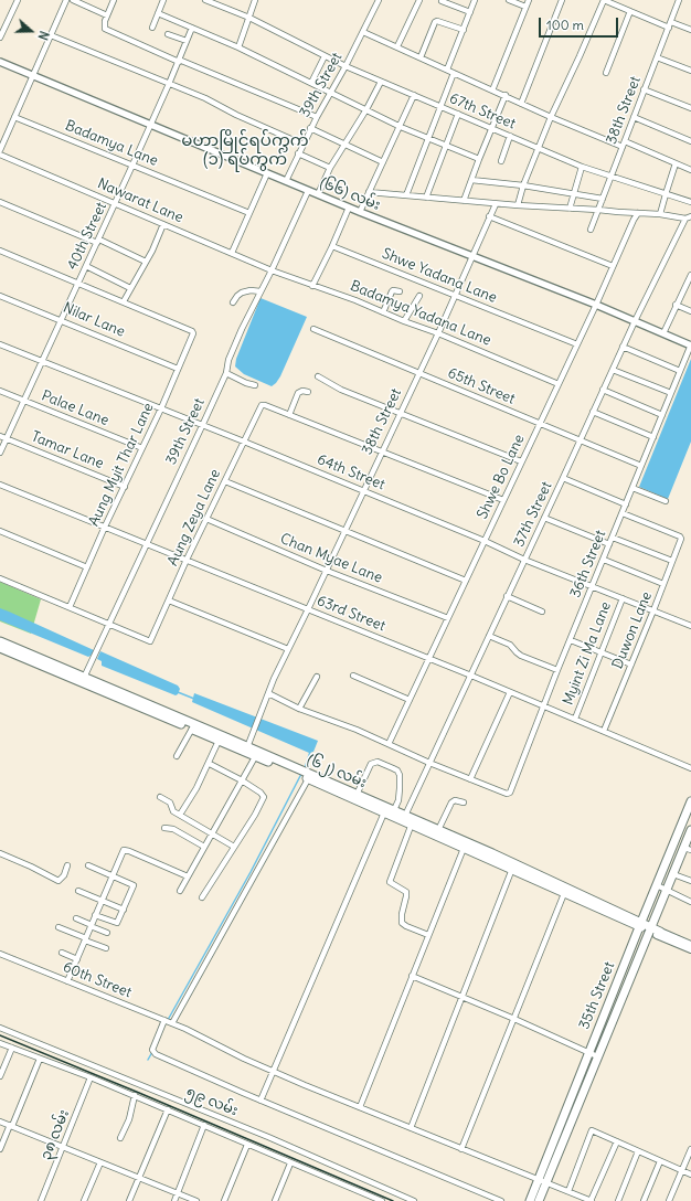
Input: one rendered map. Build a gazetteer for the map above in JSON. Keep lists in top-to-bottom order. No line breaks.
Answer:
{"streets":{"main road":["(၆၂) လမ်း","35th Street"],"street":["39th Street","38th Street","67th Street","Badamya Lane","(၆၆) လမ်း","Nawarat Lane","40th Street","Shwe Yadana Lane","Badamya Yadana Lane","Nilar Lane","65th Street","Palae Lane","Tamar Lane","Aung Myit Thar Lane","64th Street","Shwe Bo Lane","37th Street","Aung Zeya Lane","Chan Myae Lane","36th Street","63rd Street","Duwon Lane","Myint Zi Ma Lane","60th Street","၅၉ လမ်း","၃၈ လမ်း"]},"crossings":[["39th Street","67th Street"],["39th Street","(၆၆) လမ်း"],["39th Street","Nawarat Lane"],["39th Street","Badamya Yadana Lane"],["39th Street","64th Street"],["39th Street","Aung Zeya Lane"],["39th Street","63rd Street"],["39th Street","(၆၂) လမ်း"],["38th Street","67th Street"],["38th Street","(၆၆) လမ်း"],["38th Street","Shwe Yadana Lane"],["38th Street","Badamya Yadana Lane"],["38th Street","65th Street"],["38th Street","64th Street"],["38th Street","Chan Myae Lane"],["38th Street","63rd Street"],["38th Street","(၆၂) လမ်း"],["Badamya Lane","40th Street"],["(၆၆) လမ်း","40th Street"],["(၆၆) လမ်း","Shwe Bo Lane"],["(၆၆) လမ်း","37th Street"],["(၆၆) လမ်း","36th Street"],["Nawarat Lane","40th Street"],["Nawarat Lane","Badamya Yadana Lane"],["40th Street","Nilar Lane"],["40th Street","Palae Lane"],["40th Street","Tamar Lane"],["40th Street","64th Street"],["Shwe Yadana Lane","Shwe Bo Lane"],["Badamya Yadana Lane","Shwe Bo Lane"],["Nilar Lane","Aung Myit Thar Lane"],["65th Street","Shwe Bo Lane"],["65th Street","37th Street"],["65th Street","36th Street"],["Palae Lane","Aung Myit Thar Lane"],["Tamar Lane","Aung Myit Thar Lane"],["Aung Myit Thar Lane","64th Street"],["Aung Myit Thar Lane","63rd Street"],["64th Street","Shwe Bo Lane"],["64th Street","37th Street"],["64th Street","Aung Zeya Lane"],["64th Street","36th Street"],["64th Street","Duwon Lane"],["64th Street","Myint Zi Ma Lane"],["Shwe Bo Lane","Chan Myae Lane"],["Shwe Bo Lane","63rd Street"],["37th Street","63rd Street"],["37th Street","(၆၂) လမ်း"],["Aung Zeya Lane","Chan Myae Lane"],["Aung Zeya Lane","63rd Street"],["36th Street","63rd Street"],["36th Street","Duwon Lane"],["63rd Street","Duwon Lane"],["63rd Street","Myint Zi Ma Lane"],["(၆၂) လမ်း","35th Street"],["60th Street","35th Street"]],"districts":["မဟာမြိုင်ရပ်ကွက် (၁) ရပ်ကွက်"],"scale_bar":"100 m","north":"right"}
